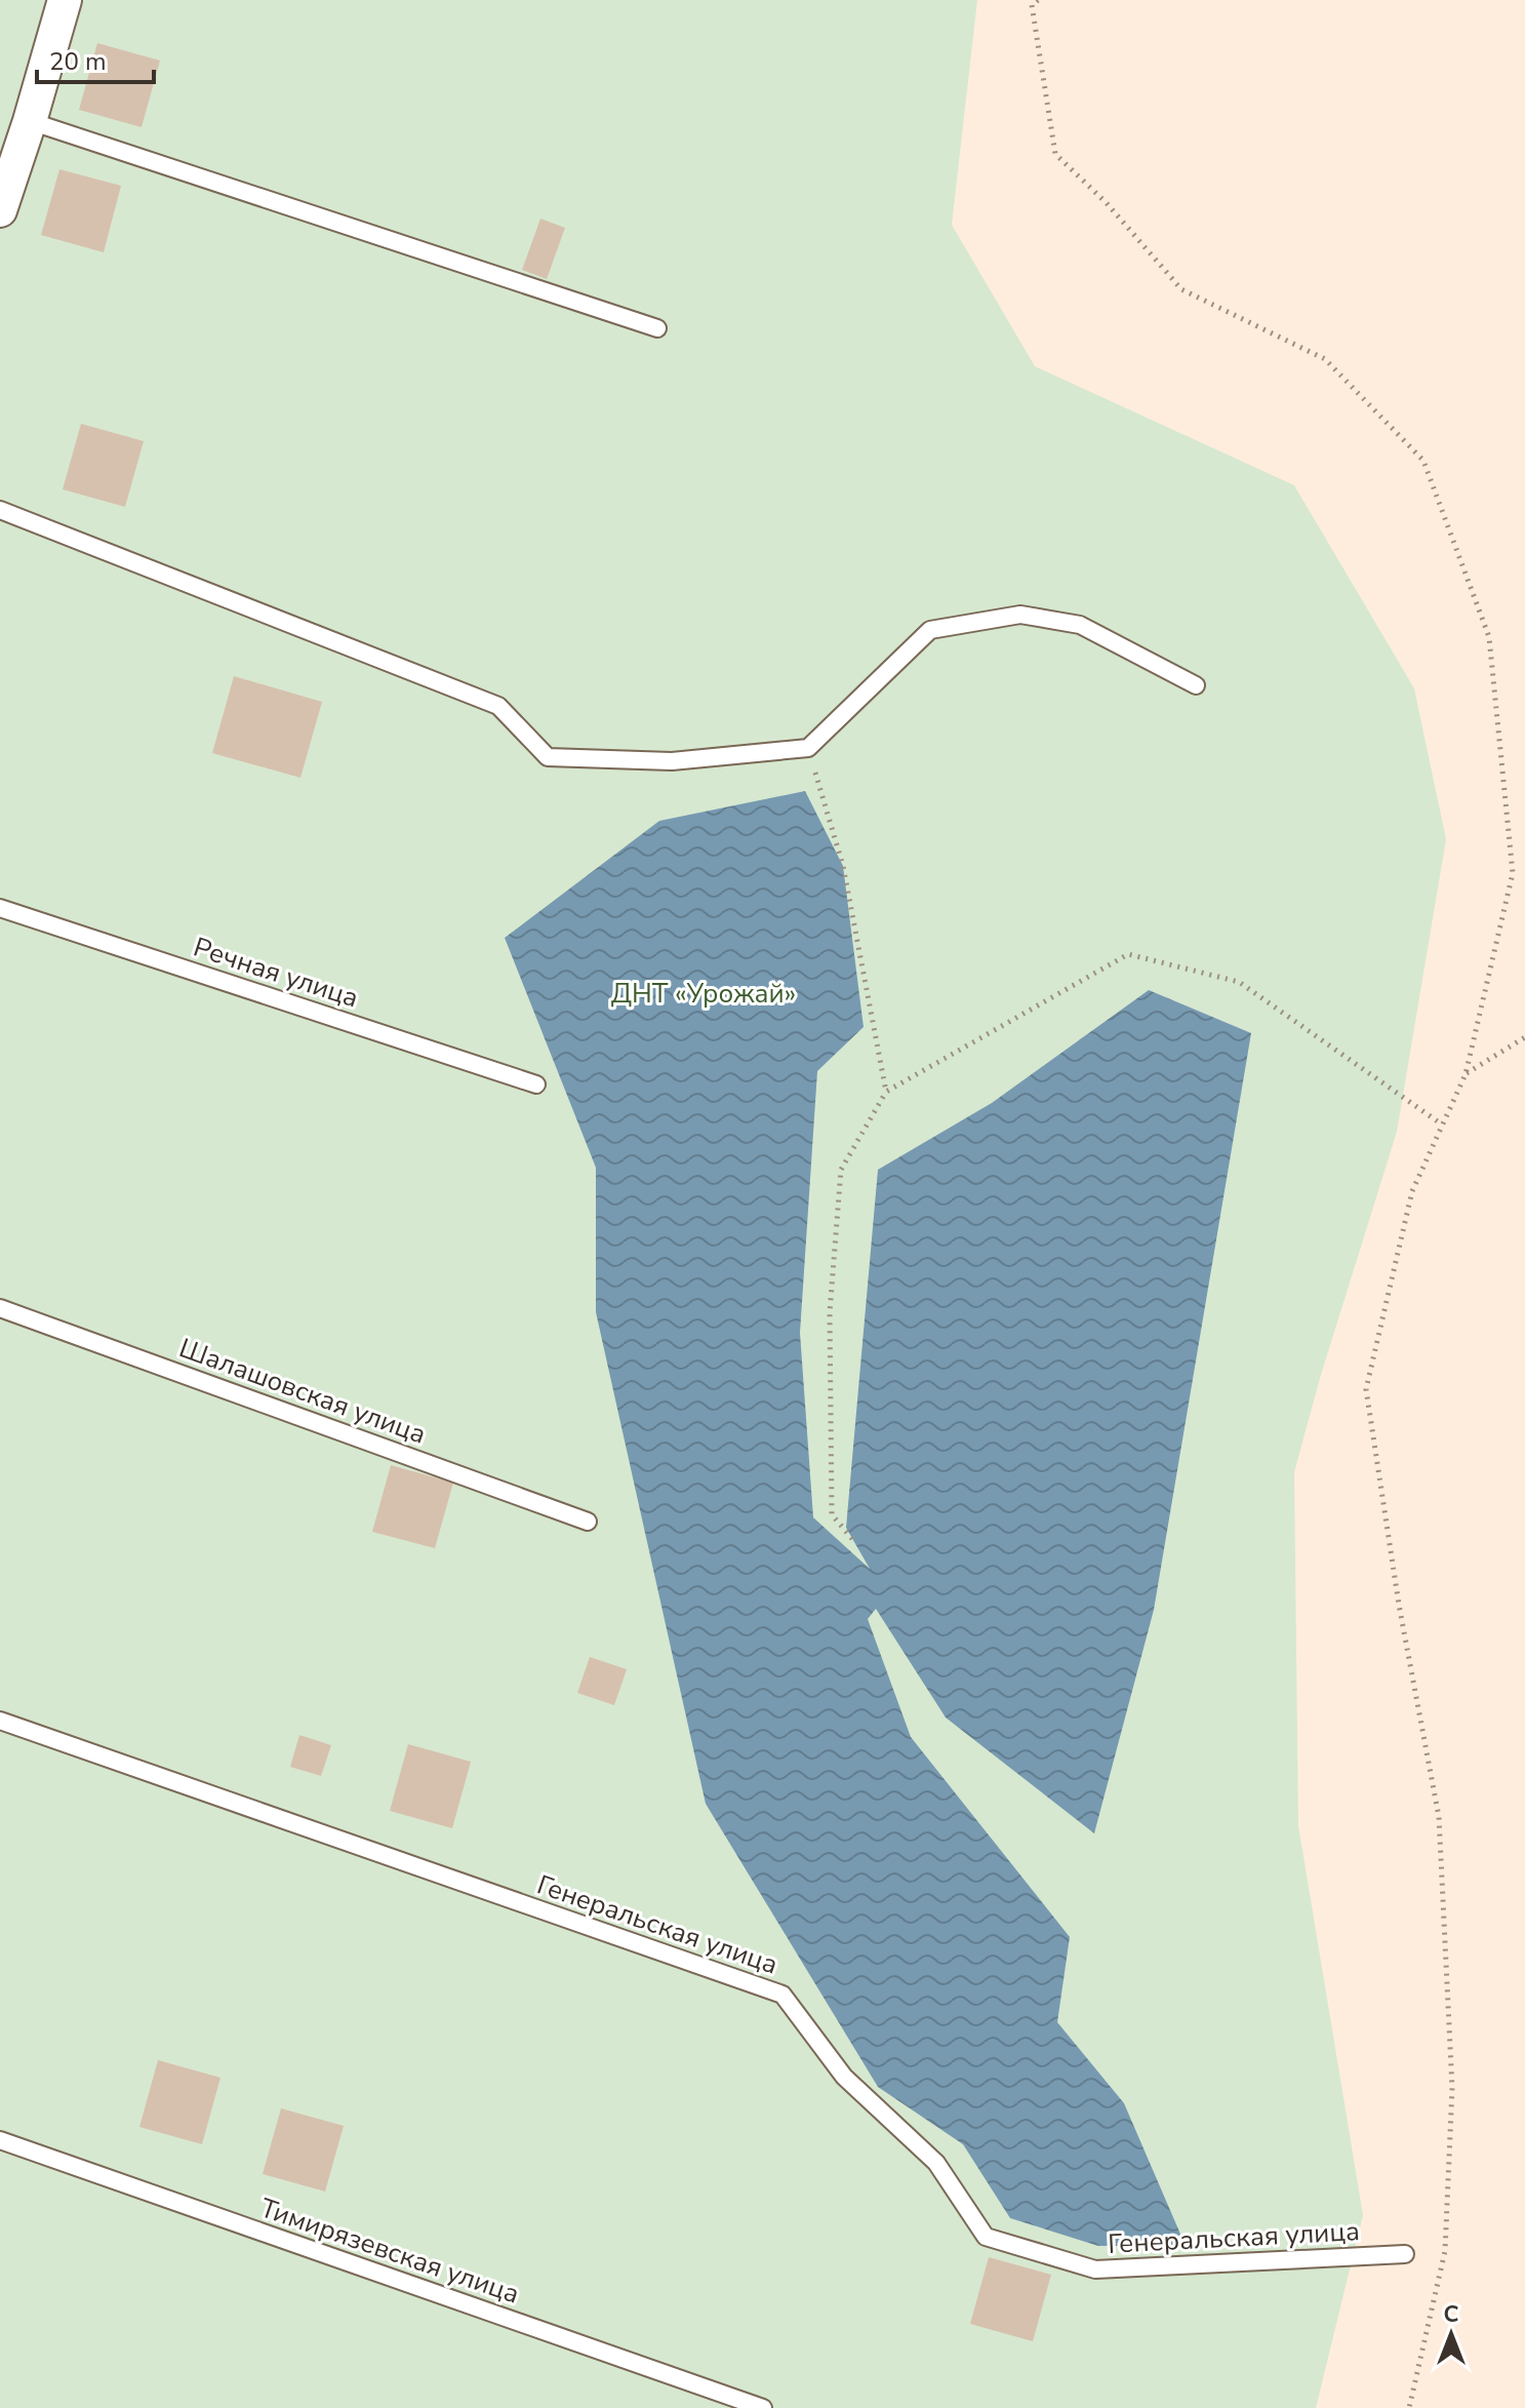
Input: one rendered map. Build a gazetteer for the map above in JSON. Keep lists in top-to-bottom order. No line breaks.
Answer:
{"streets":{"lane":["Речная улица","Шалашовская улица","Генеральская улица","Тимирязевская улица"]},"parks":["ДНТ «Урожай»"],"scale_bar":"20 m","north":"top"}
